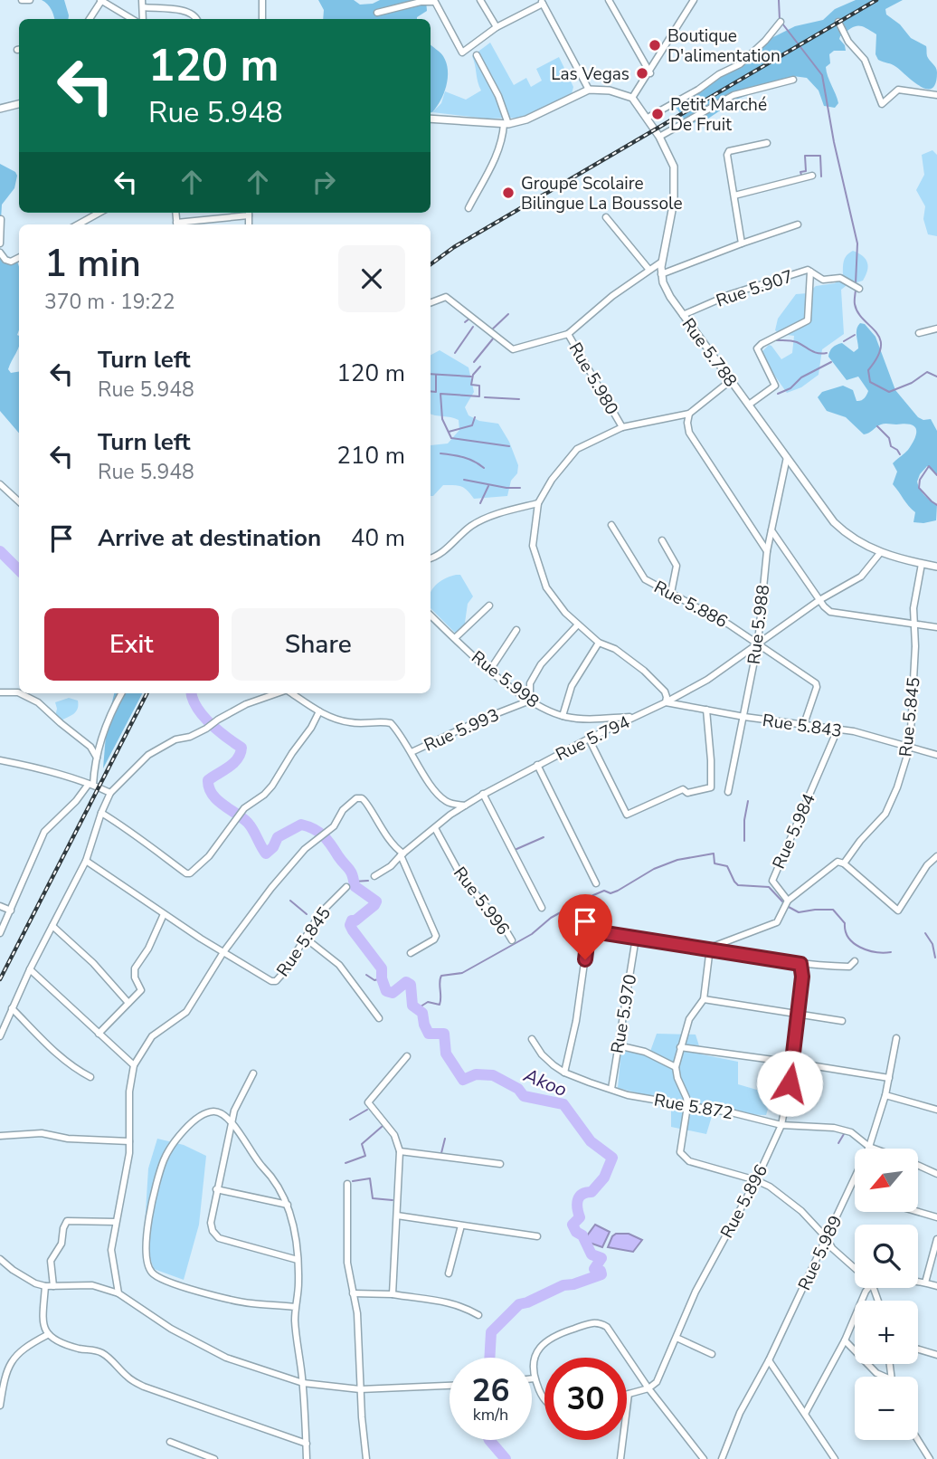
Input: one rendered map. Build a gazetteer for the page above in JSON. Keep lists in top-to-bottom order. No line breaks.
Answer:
{"streets":{"street":["Rue 5.907","Rue 5.788","Rue 5.980","Rue 5.886","Rue 5.988","Rue 5.998","Rue 5.845","Rue 5.843","Rue 5.993","Rue 5.794","Rue 5.984","Rue 5.996","Rue 5.970","Rue 5.872","Rue 5.896","Rue 5.989"]},"crossings":[["Rue 5.907","Rue 5.788"],["Rue 5.788","Rue 5.980"],["Rue 5.788","Rue 5.988"],["Rue 5.788","Rue 5.845"],["Rue 5.788","Rue 5.794"],["Rue 5.886","Rue 5.988"],["Rue 5.886","Rue 5.843"],["Rue 5.886","Rue 5.794"],["Rue 5.988","Rue 5.843"],["Rue 5.988","Rue 5.794"],["Rue 5.998","Rue 5.993"],["Rue 5.998","Rue 5.794"],["Rue 5.845","Rue 5.843"],["Rue 5.845","Rue 5.984"],["Rue 5.843","Rue 5.794"],["Rue 5.843","Rue 5.984"],["Rue 5.794","Rue 5.996"],["Rue 5.970","Rue 5.872"],["Rue 5.872","Rue 5.896"],["Rue 5.872","Rue 5.989"]],"water":["Akoo"],"places":["Boutique D'alimentation","Las Vegas","Petit Marché De Fruit","Groupe Scolaire Bilingue La Boussole"],"north":"bottom left","page":{"turn":["120 m","Rue 5.948"],"heading":["1 min","370 m · 19:22"],"list":[{"name":"Turn left","note":"Rue 5.948","value":"120 m"},{"name":"Turn left","note":"Rue 5.948","value":"210 m"},{"name":"Arrive at destination","value":"40 m"}],"buttons":["Exit","Share"],"map_buttons":["+","−"],"speed":"26 km/h","limit":"30"}}
